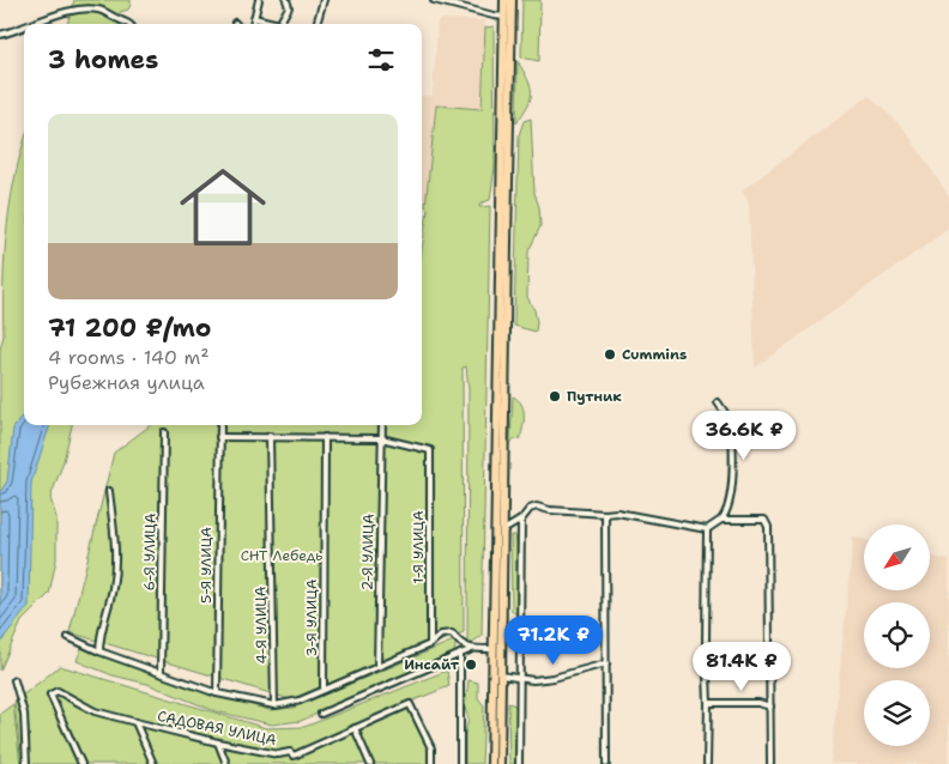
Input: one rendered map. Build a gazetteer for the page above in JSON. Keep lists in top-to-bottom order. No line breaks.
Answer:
{"streets":{"street":["1-Я УЛИЦА","6-Я УЛИЦА","2-Я УЛИЦА","5-Я УЛИЦА","3-Я УЛИЦА","4-Я УЛИЦА","САДОВАЯ УЛИЦА"]},"crossings":[["1-Я УЛИЦА","2-Я УЛИЦА"]],"parks":["СНТ Лебедь"],"places":["Cummins","Путник","Инсайт"],"north":"bottom left","page":{"heading":"3 homes","list":[{"name":"71 200 ₽/mo","note":"4 rooms · 140 m² · Рубежная улица"}],"price":["36.6K ₽","71.2K ₽","81.4K ₽"]}}
